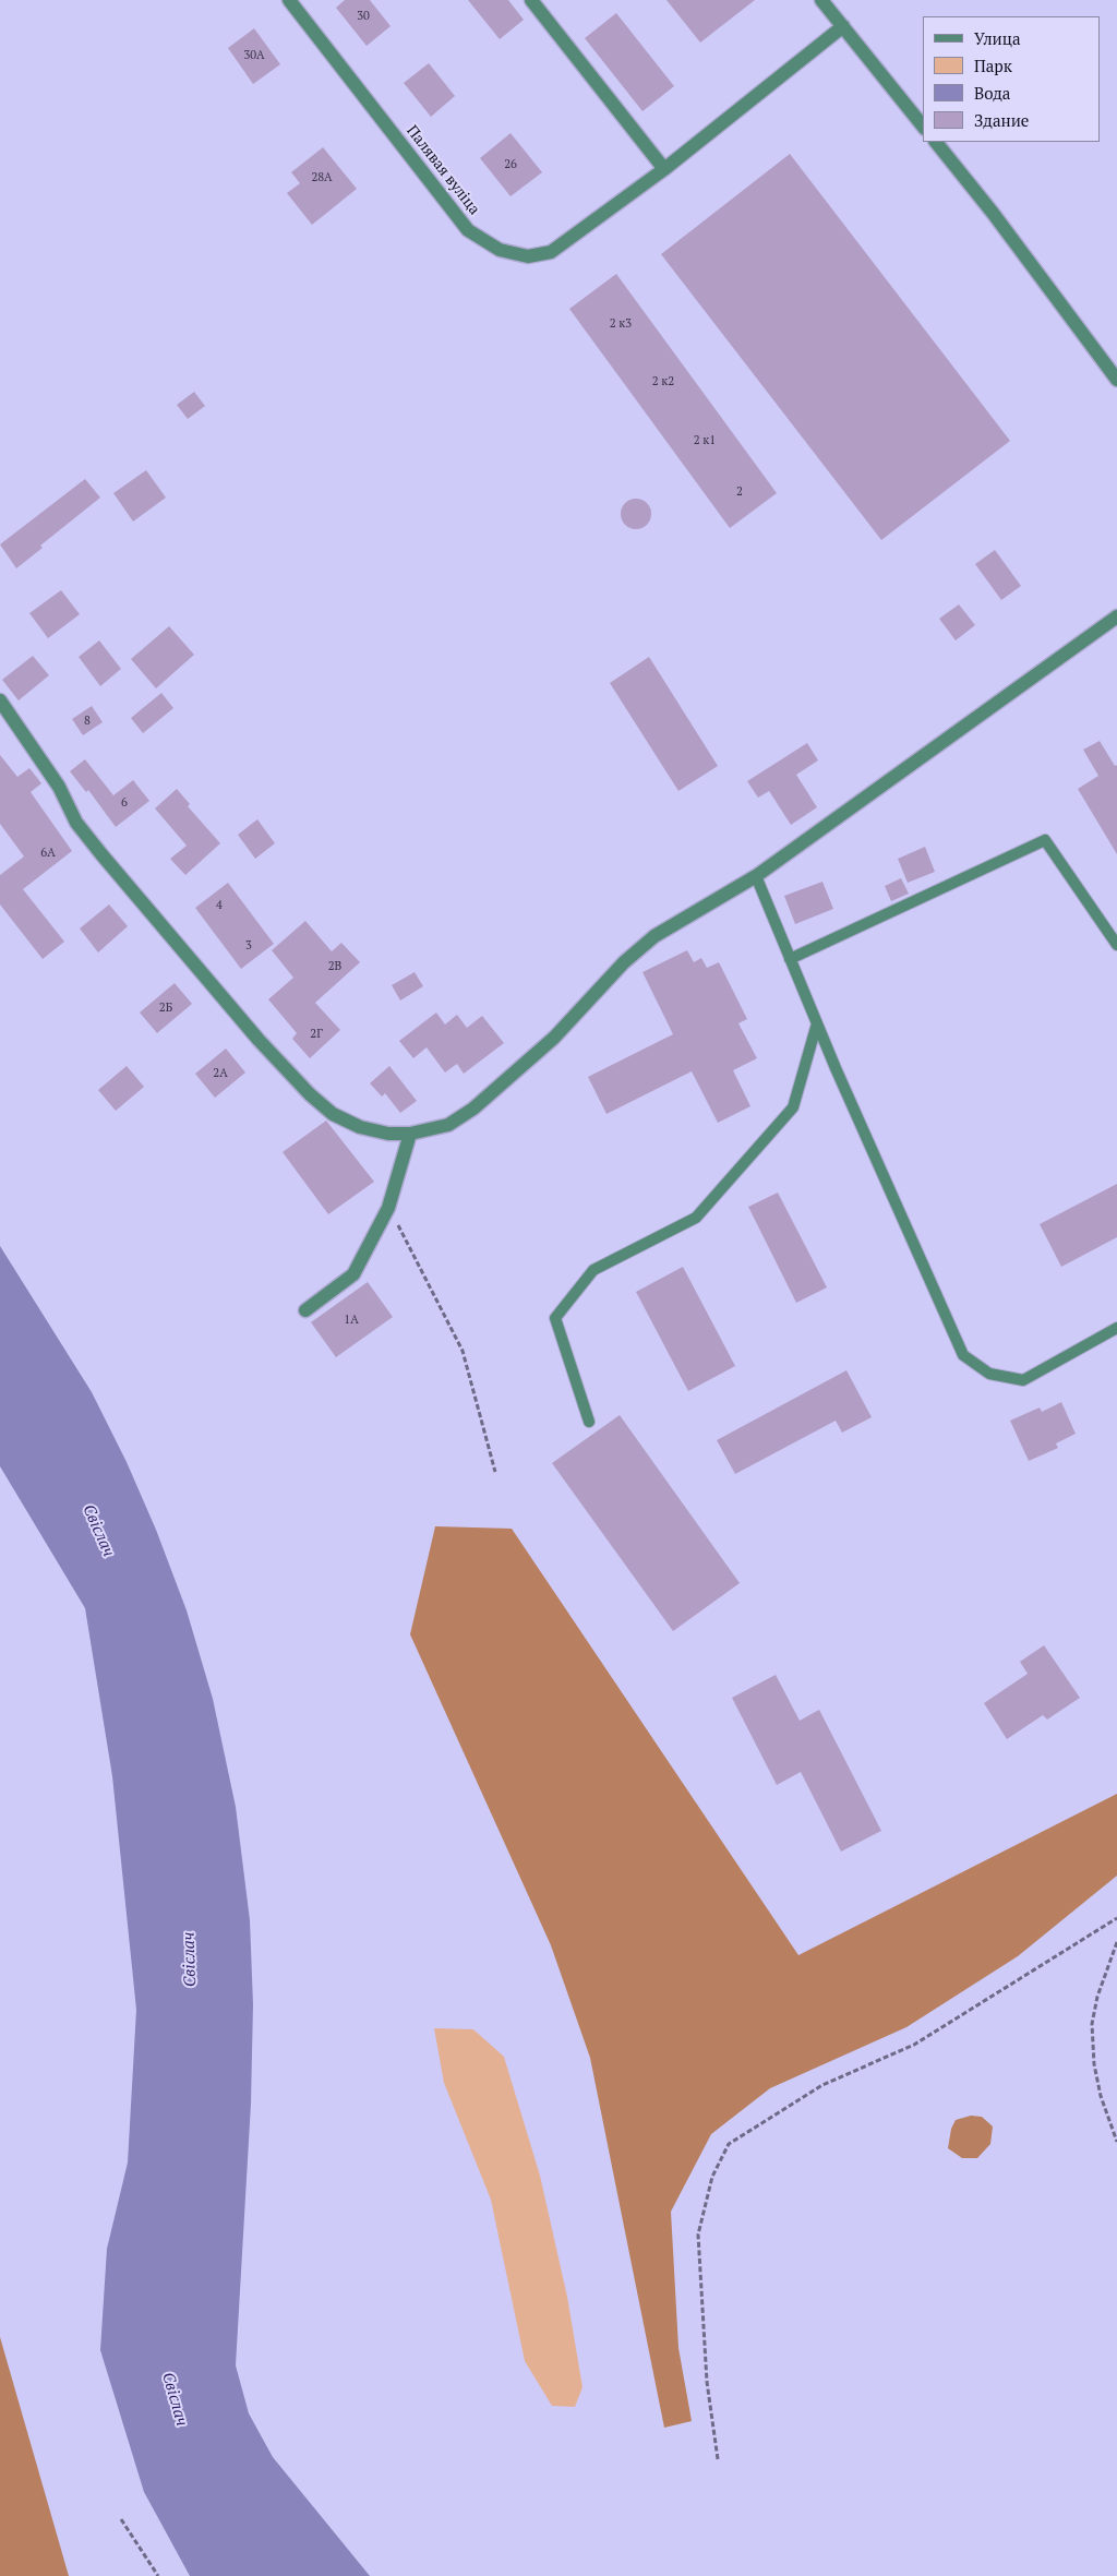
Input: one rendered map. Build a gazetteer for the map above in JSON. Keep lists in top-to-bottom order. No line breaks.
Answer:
{"streets":{"street":["Палявая вуліца"]},"water":["Свіслач"],"house_numbers":["30","30А","26","28А","2 к3","2 к2","2 к1","2","8","6","6А","4","3","2В","2Б","2Г","2А","1А"],"legend":["Улица","Парк","Вода","Здание"]}
